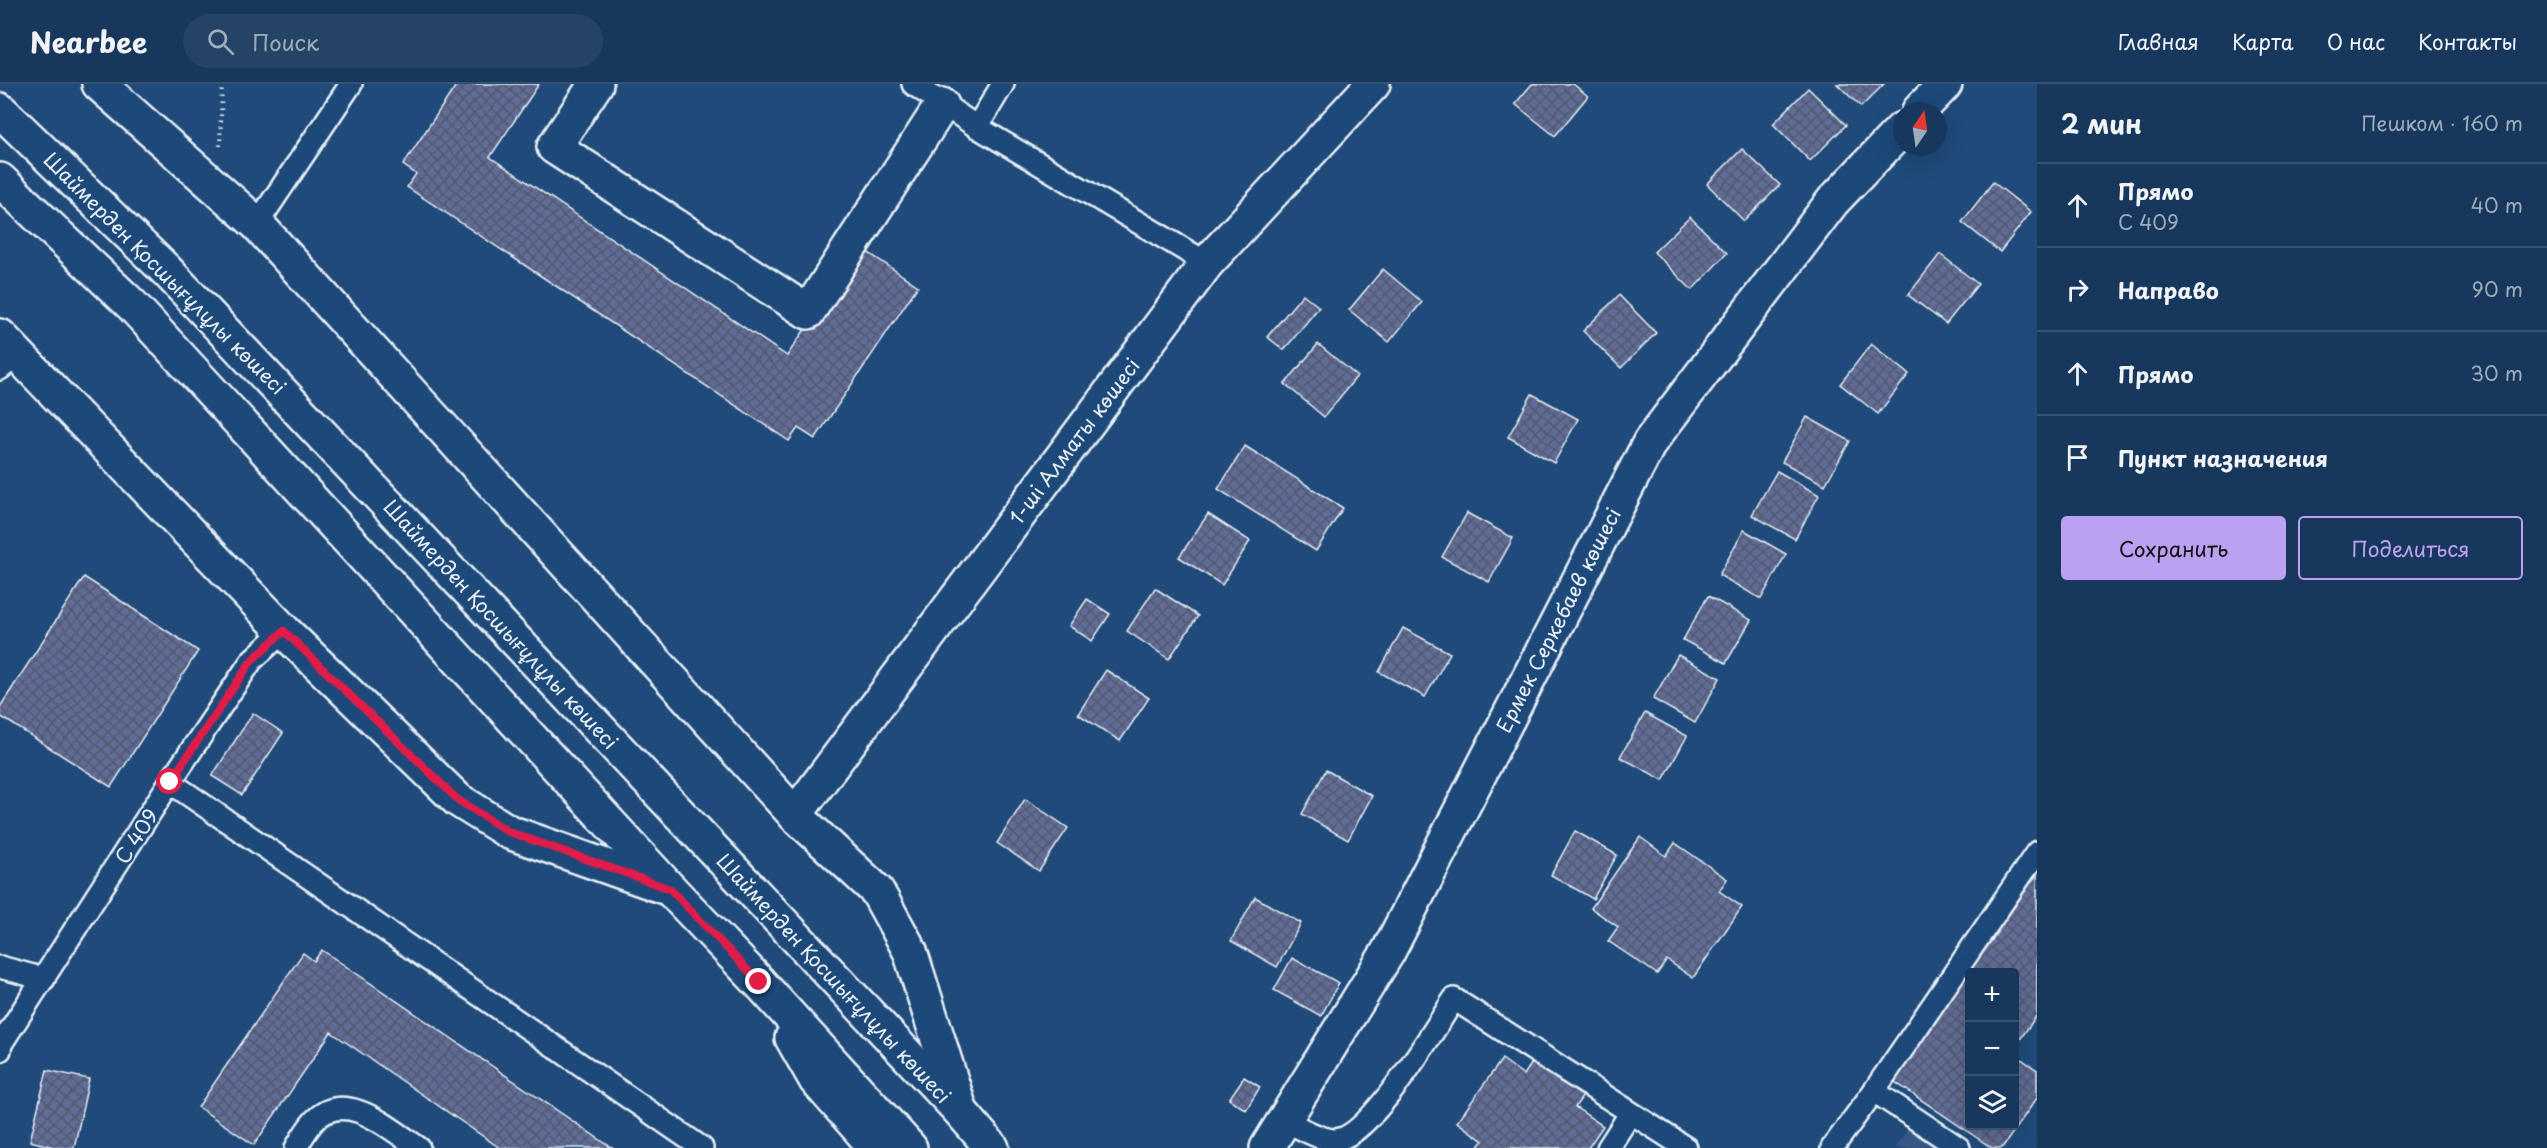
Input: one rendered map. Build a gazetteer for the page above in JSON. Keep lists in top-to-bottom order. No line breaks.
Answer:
{"streets":{"street":["Шаймерден Қосшығұлұлы көшесі","1-ші Алматы көшесі","Ермек Серкебаев көшесі"],"lane":["С 409"]},"north":"top","page":{"header":"Nearbee","search":"Поиск","nav":["Главная","Карта","О нас","Контакты"],"heading":["2 мин","Пешком · 160 m"],"list":[["Прямо","С 409","40 m"],["Направо","90 m"],["Прямо","30 m"],"Пункт назначения"],"buttons":["Сохранить","Поделиться"],"map_buttons":["+","−"]}}
